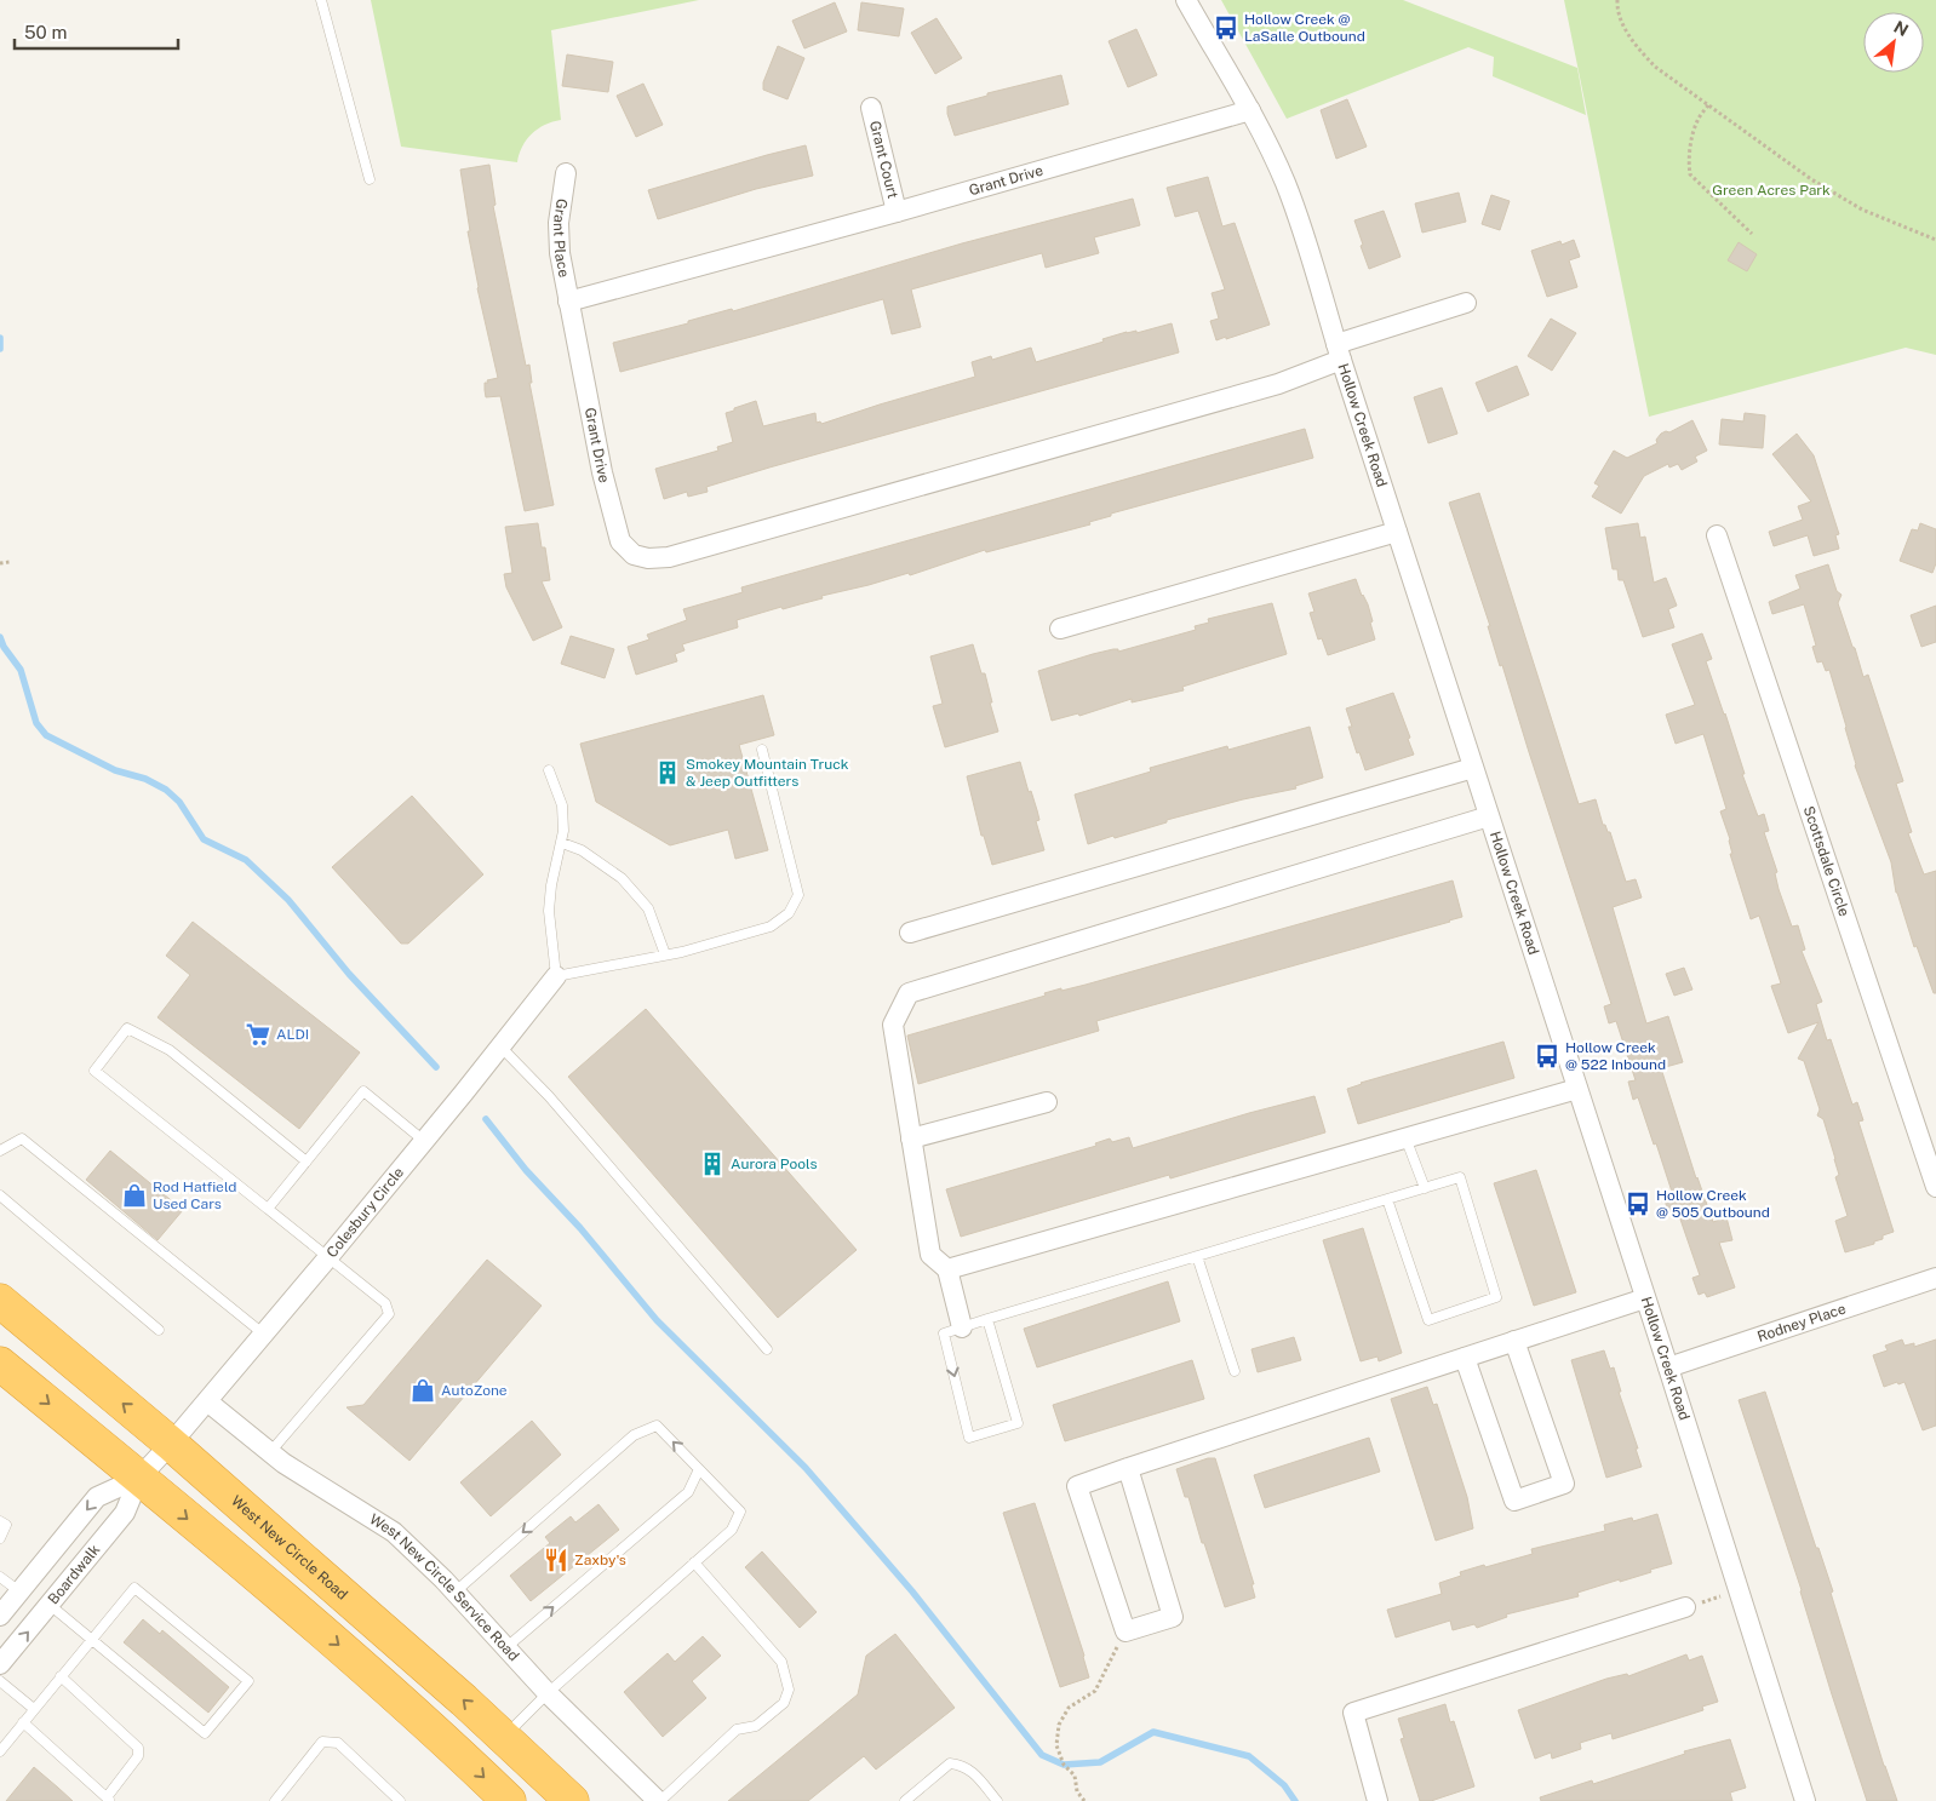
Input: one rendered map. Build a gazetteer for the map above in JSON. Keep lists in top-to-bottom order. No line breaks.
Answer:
{"streets":{"highway":["West New Circle Road"],"street":["Grant Court","Grant Drive","Grant Place","Hollow Creek Road","Scottsdale Circle","Colesbury Circle","Rodney Place","Boardwalk","West New Circle Service Road"]},"crossings":[["Grant Court","Grant Drive"],["Grant Drive","Grant Place"],["Grant Drive","Hollow Creek Road"],["Hollow Creek Road","Rodney Place"],["Colesbury Circle","West New Circle Road"],["Colesbury Circle","Boardwalk"],["Colesbury Circle","West New Circle Service Road"],["West New Circle Road","Boardwalk"]],"parks":["Green Acres Park"],"places":{"bus stop":["Hollow Creek @ LaSalle Outbound","Hollow Creek @ 522 Inbound","Hollow Creek @ 505 Outbound"],"building":["Smokey Mountain Truck & Jeep Outfitters","Aurora Pools"],"supermarket":["ALDI"],"shop":["Rod Hatfield Used Cars","AutoZone"],"restaurant":["Zaxby's"]},"scale_bar":"50 m","north":"top right"}
